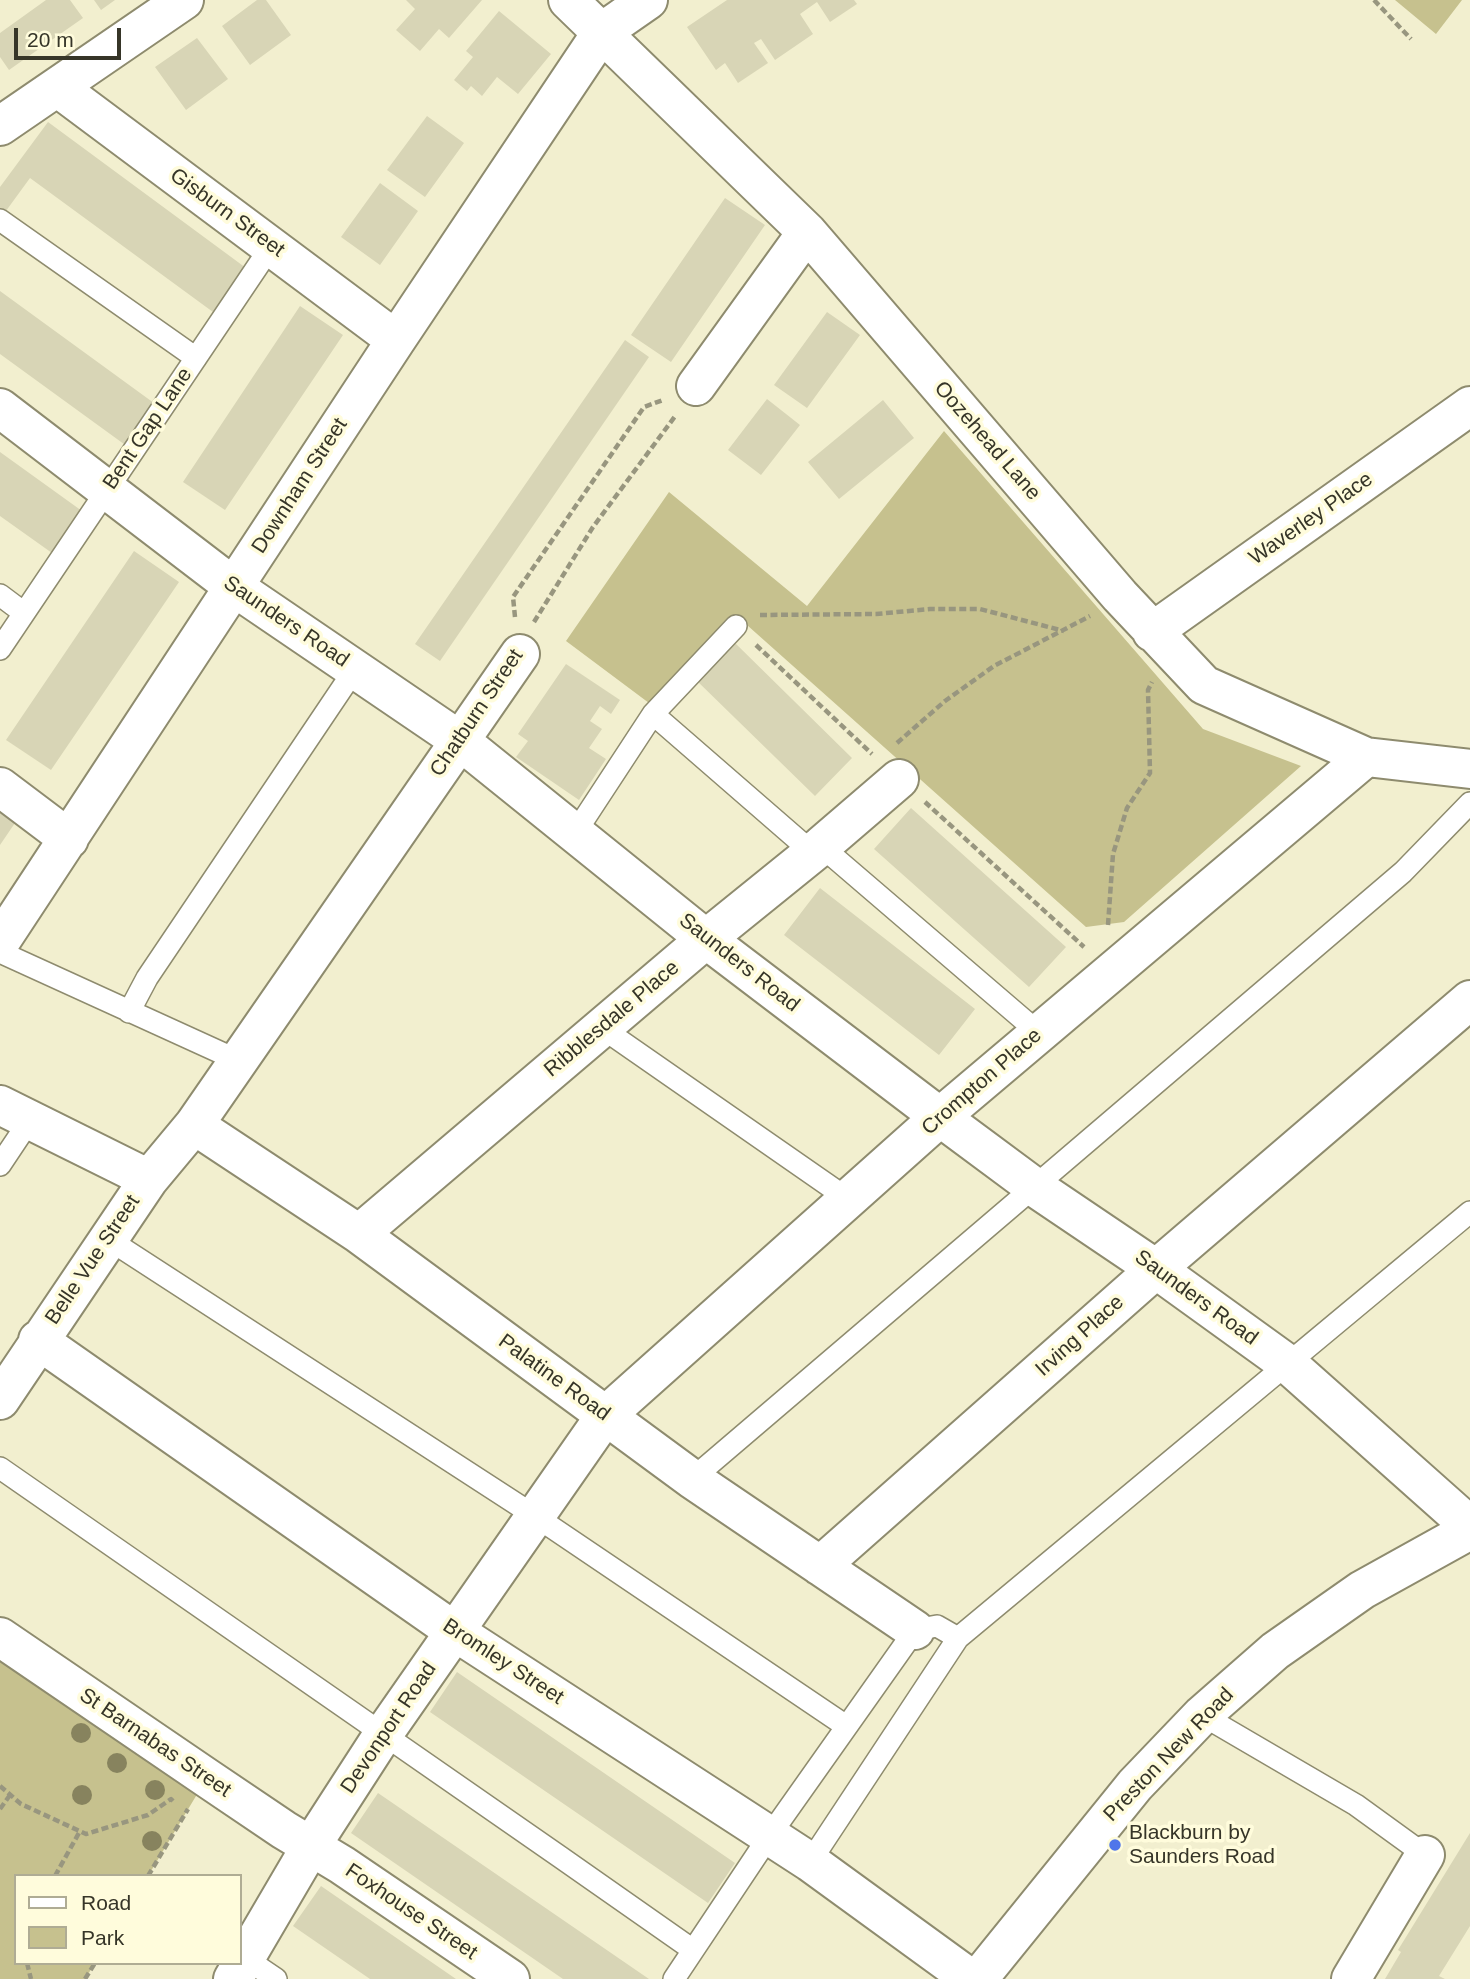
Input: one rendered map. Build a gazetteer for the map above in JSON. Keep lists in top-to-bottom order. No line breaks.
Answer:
{"streets":{"main road":["Gisburn Street","Oozehead Lane","Downham Street","Waverley Place","Saunders Road","Chatburn Street","Ribblesdale Place","Crompton Place","Belle Vue Street","Irving Place","Palatine Road","Bromley Street","Devonport Road","St Barnabas Street","Preston New Road","Foxhouse Street"],"lane":["Bent Gap Lane"]},"crossings":[["Gisburn Street","Bent Gap Lane"],["Gisburn Street","Downham Street"],["Bent Gap Lane","Saunders Road"],["Oozehead Lane","Downham Street"],["Oozehead Lane","Waverley Place"],["Oozehead Lane","Crompton Place"],["Downham Street","Saunders Road"],["Saunders Road","Chatburn Street"],["Saunders Road","Ribblesdale Place"],["Saunders Road","Crompton Place"],["Saunders Road","Irving Place"],["Saunders Road","Preston New Road"],["Chatburn Street","Belle Vue Street"],["Chatburn Street","Palatine Road"],["Ribblesdale Place","Palatine Road"],["Crompton Place","Palatine Road"],["Crompton Place","Devonport Road"],["Belle Vue Street","Palatine Road"],["Belle Vue Street","Bromley Street"],["Irving Place","Palatine Road"],["Palatine Road","Devonport Road"],["Bromley Street","Devonport Road"],["Bromley Street","Preston New Road"],["Devonport Road","St Barnabas Street"],["Devonport Road","Foxhouse Street"],["St Barnabas Street","Foxhouse Street"]],"places":["Blackburn by Saunders Road"],"legend":["Road","Park"],"scale_bar":"20 m"}
